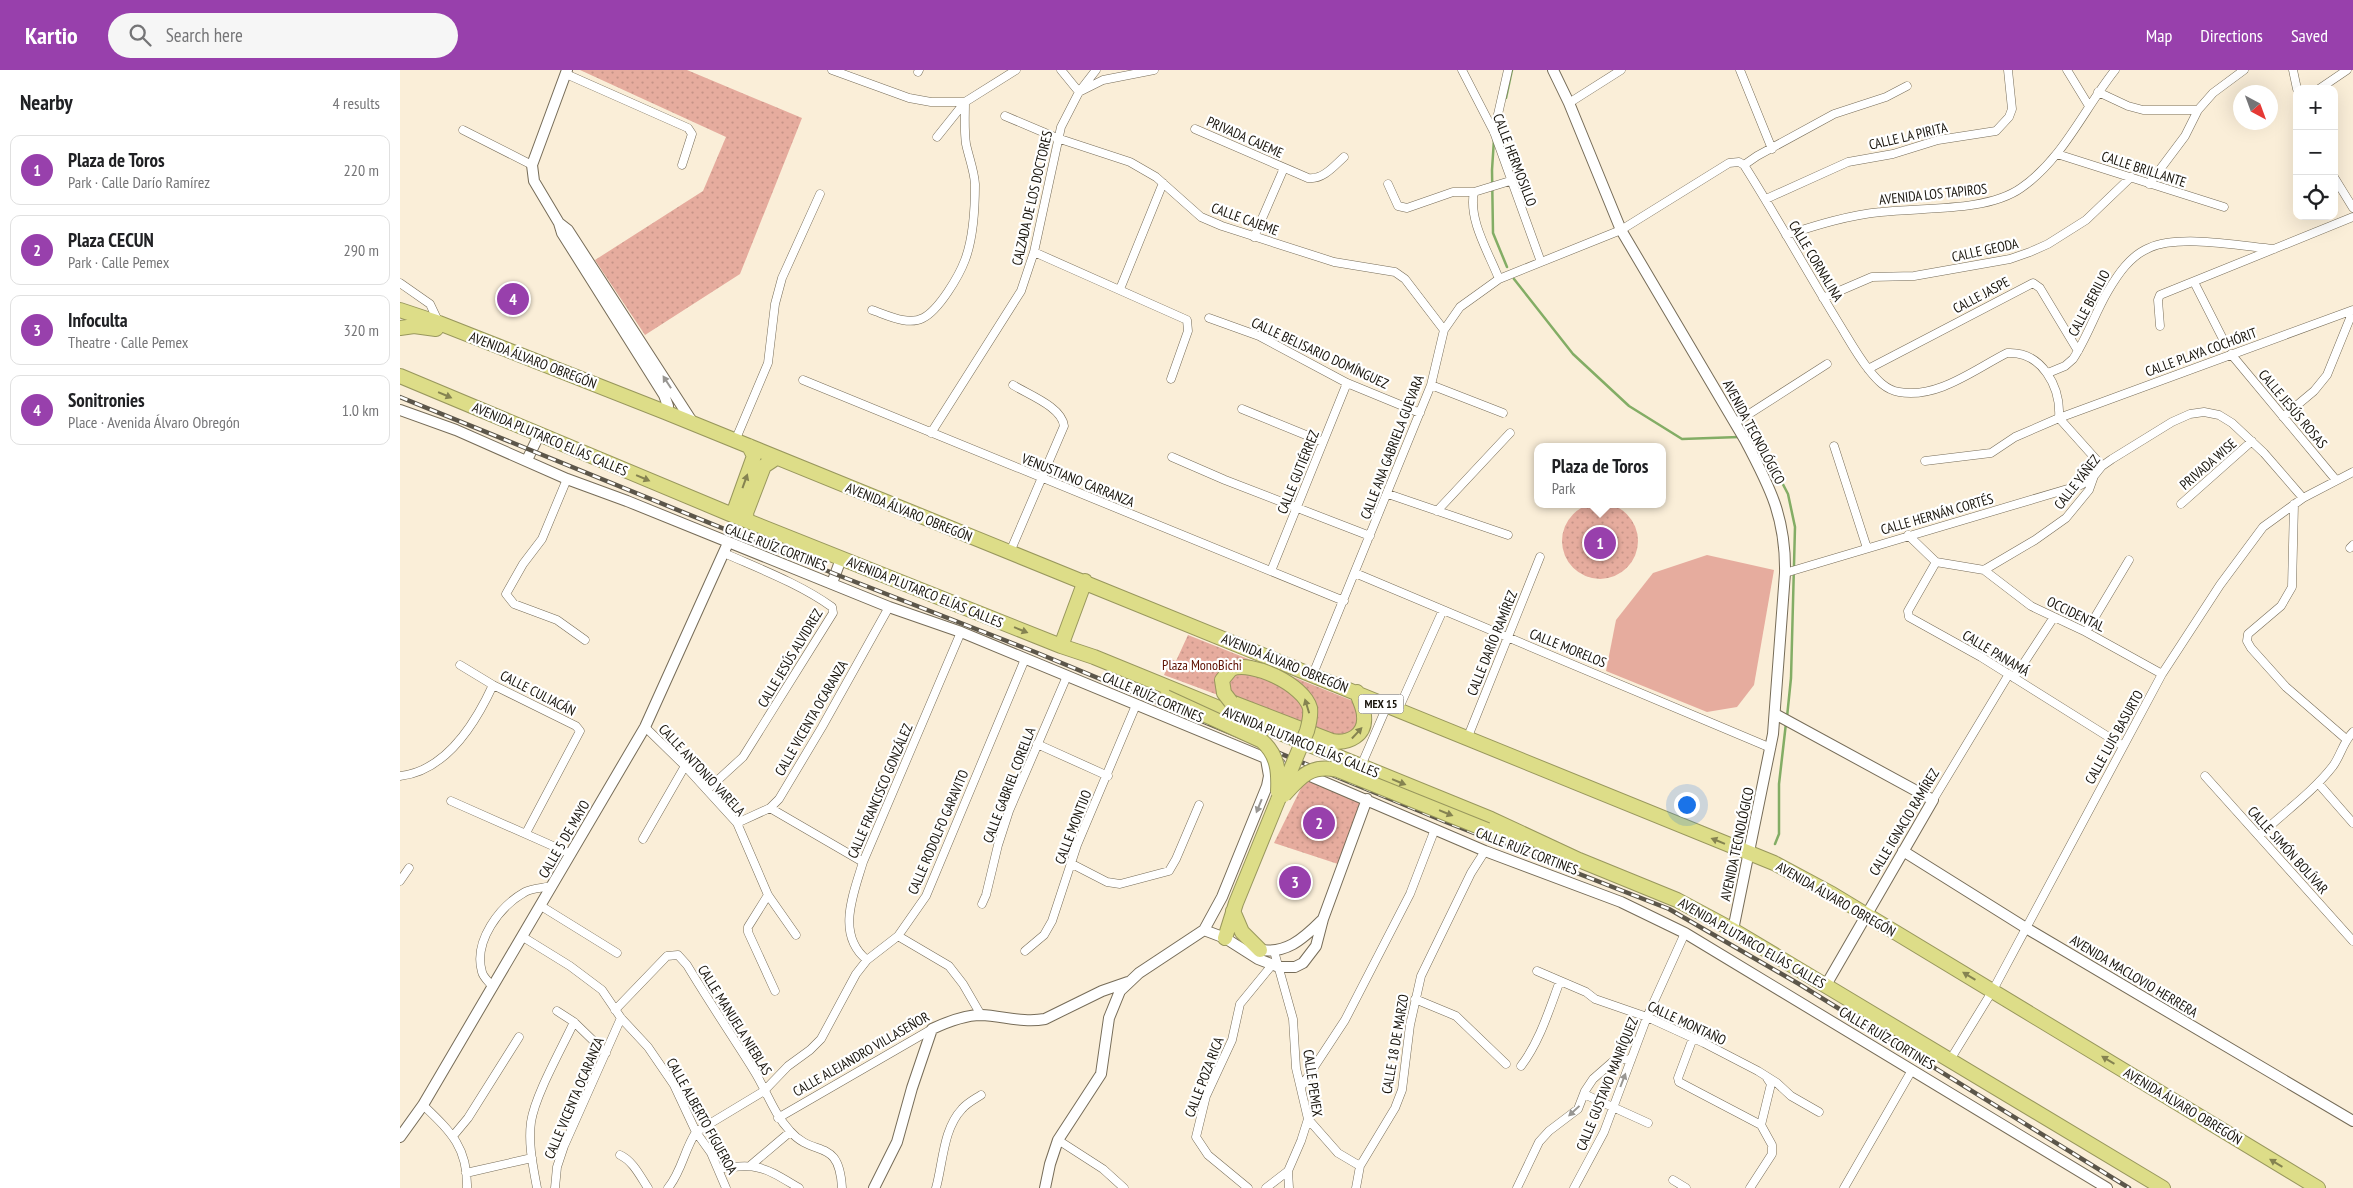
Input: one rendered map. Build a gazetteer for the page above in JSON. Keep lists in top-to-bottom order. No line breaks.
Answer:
{"streets":{"highway":["AVENIDA ÁLVARO OBREGÓN","AVENIDA PLUTARCO ELÍAS CALLES","MEX 15"],"street":["CALLE LA PIRITA","PRIVADA CAJEME","CALLE HERMOSILLO","CALLE BRILLANTE","AVENIDA LOS TAPIROS","CALZADA DE LOS DOCTORES","CALLE CAJEME","CALLE GEODA","CALLE CORNALINA","CALLE JASPE","CALLE BERILIO","CALLE PLAYA COCHÓRIT","CALLE BELISARIO DOMÍNGUEZ","CALLE JESÚS ROSAS","AVENIDA TECNOLÓGICO","CALLE ANA GABRIELA GUEVARA","PRIVADA WISE","CALLE GUTIÉRREZ","VENUSTIANO CARRANZA","CALLE YÁÑEZ","CALLE HERNÁN CORTÉS","CALLE RUÍZ CORTINES","OCCIDENTAL","CALLE DARÍO RAMÍREZ","CALLE MORELOS","CALLE PANAMÁ","CALLE JESÚS ALVIDREZ","CALLE CULIACÁN","CALLE VICENTA OCARANZA","CALLE LUIS BASURTO","CALLE ANTONIO VARELA","CALLE GABRIEL CORELLA","CALLE FRANCISCO GONZÁLEZ","CALLE IGNACIO RAMÍREZ","CALLE MONTIJO","CALLE RODOLFO GARAVITO","CALLE 5 DE MAYO","CALLE SIMÓN BOLÍVAR","AVENIDA MACLOVIO HERRERA","CALLE MANUELA NIEBLAS","CALLE MONTAÑO","CALLE 18 DE MARZO","CALLE ALEJANDRO VILLASEÑOR","CALLE POZA RICA","CALLE PEMEX","CALLE GUSTAVO MANRÍQUEZ","CALLE ALBERTO FIGUEROA"]},"crossings":[["CALLE LA PIRITA","CALLE CORNALINA"],["PRIVADA CAJEME","CALLE CAJEME"],["CALLE HERMOSILLO","CALLE ANA GABRIELA GUEVARA"],["CALLE BRILLANTE","AVENIDA LOS TAPIROS"],["CALLE BRILLANTE","CALLE GEODA"],["AVENIDA LOS TAPIROS","CALLE CORNALINA"],["CALZADA DE LOS DOCTORES","CALLE CAJEME"],["CALZADA DE LOS DOCTORES","VENUSTIANO CARRANZA"],["CALLE CAJEME","CALLE ANA GABRIELA GUEVARA"],["CALLE GEODA","CALLE CORNALINA"],["CALLE CORNALINA","CALLE JASPE"],["CALLE CORNALINA","CALLE BERILIO"],["CALLE CORNALINA","CALLE ANA GABRIELA GUEVARA"],["CALLE JASPE","CALLE BERILIO"],["CALLE PLAYA COCHÓRIT","CALLE JESÚS ROSAS"],["CALLE BELISARIO DOMÍNGUEZ","CALLE ANA GABRIELA GUEVARA"],["CALLE BELISARIO DOMÍNGUEZ","CALLE GUTIÉRREZ"],["AVENIDA ÁLVARO OBREGÓN","AVENIDA TECNOLÓGICO"],["AVENIDA ÁLVARO OBREGÓN","CALLE ANA GABRIELA GUEVARA"],["AVENIDA ÁLVARO OBREGÓN","CALLE DARÍO RAMÍREZ"],["AVENIDA ÁLVARO OBREGÓN","CALLE LUIS BASURTO"],["AVENIDA ÁLVARO OBREGÓN","CALLE IGNACIO RAMÍREZ"],["CALLE JESÚS ROSAS","CALLE LUIS BASURTO"],["AVENIDA TECNOLÓGICO","AVENIDA PLUTARCO ELÍAS CALLES"],["AVENIDA TECNOLÓGICO","CALLE ANA GABRIELA GUEVARA"],["AVENIDA TECNOLÓGICO","CALLE HERNÁN CORTÉS"],["AVENIDA TECNOLÓGICO","CALLE MORELOS"],["AVENIDA PLUTARCO ELÍAS CALLES","CALLE LUIS BASURTO"],["AVENIDA PLUTARCO ELÍAS CALLES","CALLE IGNACIO RAMÍREZ"],["CALLE ANA GABRIELA GUEVARA","VENUSTIANO CARRANZA"],["CALLE ANA GABRIELA GUEVARA","CALLE MORELOS"],["PRIVADA WISE","CALLE YÁÑEZ"],["CALLE GUTIÉRREZ","VENUSTIANO CARRANZA"],["CALLE YÁÑEZ","CALLE HERNÁN CORTÉS"],["CALLE YÁÑEZ","OCCIDENTAL"],["CALLE YÁÑEZ","CALLE LUIS BASURTO"],["CALLE RUÍZ CORTINES","CALLE JESÚS ALVIDREZ"],["CALLE RUÍZ CORTINES","CALLE VICENTA OCARANZA"],["CALLE RUÍZ CORTINES","CALLE GABRIEL CORELLA"],["CALLE RUÍZ CORTINES","CALLE FRANCISCO GONZÁLEZ"],["CALLE RUÍZ CORTINES","CALLE MONTIJO"],["CALLE RUÍZ CORTINES","CALLE RODOLFO GARAVITO"],["CALLE RUÍZ CORTINES","CALLE 5 DE MAYO"],["CALLE RUÍZ CORTINES","CALLE 18 DE MARZO"],["CALLE RUÍZ CORTINES","CALLE GUSTAVO MANRÍQUEZ"],["OCCIDENTAL","CALLE LUIS BASURTO"],["OCCIDENTAL","CALLE IGNACIO RAMÍREZ"],["CALLE DARÍO RAMÍREZ","CALLE MORELOS"],["CALLE PANAMÁ","CALLE LUIS BASURTO"],["CALLE PANAMÁ","CALLE IGNACIO RAMÍREZ"],["CALLE JESÚS ALVIDREZ","CALLE ANTONIO VARELA"],["CALLE JESÚS ALVIDREZ","CALLE 5 DE MAYO"],["CALLE VICENTA OCARANZA","CALLE ALBERTO FIGUEROA"],["CALLE LUIS BASURTO","AVENIDA MACLOVIO HERRERA"],["CALLE ANTONIO VARELA","CALLE 5 DE MAYO"],["CALLE FRANCISCO GONZÁLEZ","CALLE RODOLFO GARAVITO"],["CALLE IGNACIO RAMÍREZ","AVENIDA MACLOVIO HERRERA"],["CALLE RODOLFO GARAVITO","CALLE MANUELA NIEBLAS"],["CALLE RODOLFO GARAVITO","CALLE ALBERTO FIGUEROA"],["CALLE 5 DE MAYO","CALLE ALBERTO FIGUEROA"],["CALLE MANUELA NIEBLAS","CALLE ALEJANDRO VILLASEÑOR"],["CALLE MANUELA NIEBLAS","CALLE ALBERTO FIGUEROA"],["CALLE MONTAÑO","CALLE GUSTAVO MANRÍQUEZ"],["CALLE POZA RICA","CALLE PEMEX"]],"one_way":["AVENIDA ÁLVARO OBREGÓN"],"parks":["Plaza MonoBichi"],"north":"bottom right","page":{"header":"Kartio","search":"Search here","nav":["Map","Directions","Saved"],"heading":["Nearby","4 results"],"map_buttons":["+","−"],"list":[{"mark":"1","name":"Plaza de Toros","note":"Park · Calle Darío Ramírez","value":"220 m"},{"mark":"2","name":"Plaza CECUN","note":"Park · Calle Pemex","value":"290 m"},{"mark":"3","name":"Infoculta","note":"Theatre · Calle Pemex","value":"320 m"},{"mark":"4","name":"Sonitronies","note":"Place · Avenida Álvaro Obregón","value":"1.0 km"}],"pins":["4","1","2","3"],"popup":["Plaza de Toros","Park"]}}
